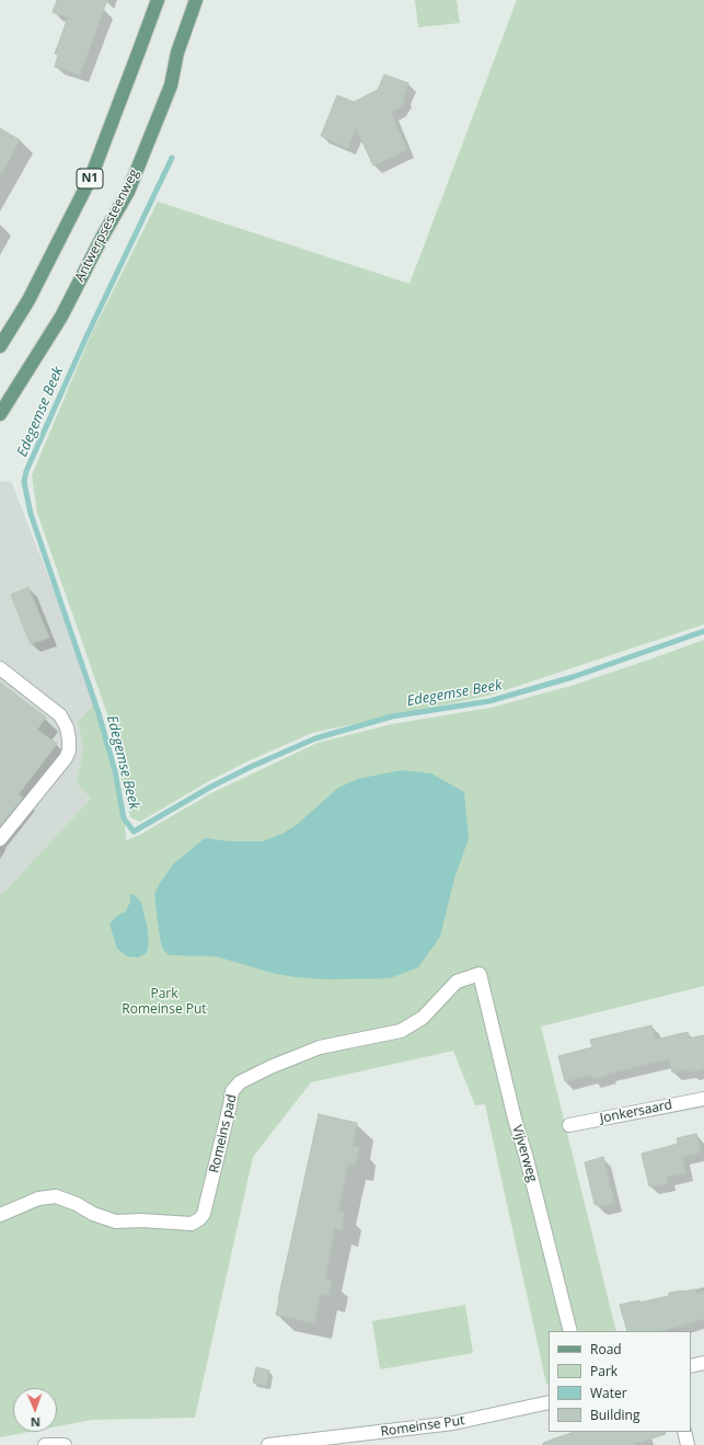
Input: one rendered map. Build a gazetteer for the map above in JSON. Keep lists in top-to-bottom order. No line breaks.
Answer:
{"streets":{"main road":["N1","Antwerpsesteenweg"],"street":["Jonkersaard","Romeins pad","Vijverweg","Romeinse Put"]},"crossings":[["Romeins pad","Vijverweg"]],"water":["Edegemse Beek"],"parks":["Park Romeinse Put"],"legend":["Road","Park","Water","Building"],"north":"bottom"}
